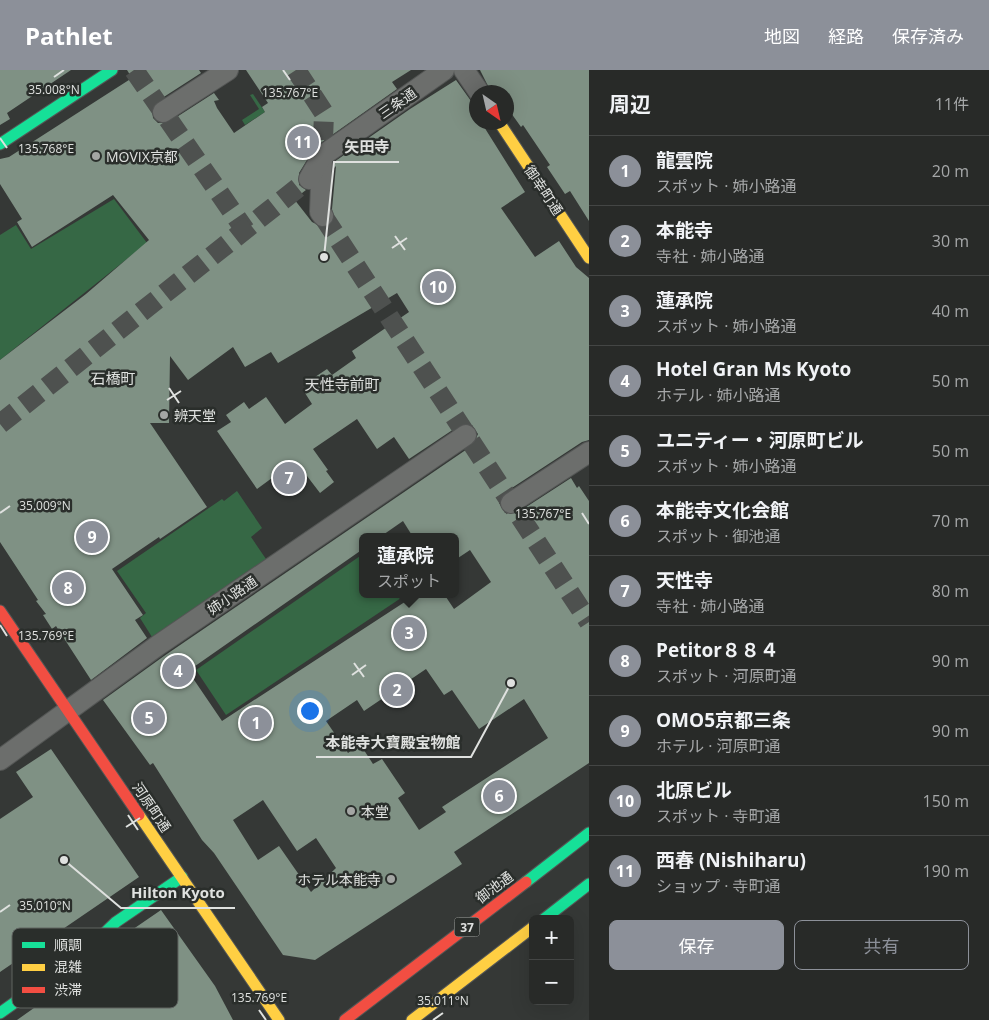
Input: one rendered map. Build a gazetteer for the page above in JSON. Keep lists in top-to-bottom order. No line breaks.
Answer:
{"streets":{"main road":["御幸町通","河原町通","御池通","37"],"street":["三条通","姉小路通"]},"crossings":[["姉小路通","河原町通"]],"districts":["石橋町","天性寺前町"],"places":["MOVIX京都","矢田寺","辨天堂","本能寺大寶殿宝物館","本堂","Hilton Kyoto","ホテル本能寺"],"legend":["順調","混雑","渋滞"],"north":"bottom right","page":{"header":"Pathlet","nav":["地図","経路","保存済み"],"heading":["周辺","11件"],"pins":["11","10","7","9","8","3","4","2","5","1","6"],"list":[{"mark":"1","name":"龍雲院","note":"スポット · 姉小路通","value":"20 m"},{"mark":"2","name":"本能寺","note":"寺社 · 姉小路通","value":"30 m"},{"mark":"3","name":"蓮承院","note":"スポット · 姉小路通","value":"40 m"},{"mark":"4","name":"Hotel Gran Ms Kyoto","note":"ホテル · 姉小路通","value":"50 m"},{"mark":"5","name":"ユニティー・河原町ビル","note":"スポット · 姉小路通","value":"50 m"},{"mark":"6","name":"本能寺文化会館","note":"スポット · 御池通","value":"70 m"},{"mark":"7","name":"天性寺","note":"寺社 · 姉小路通","value":"80 m"},{"mark":"8","name":"Petitor８８４","note":"スポット · 河原町通","value":"90 m"},{"mark":"9","name":"OMO5京都三条","note":"ホテル · 河原町通","value":"90 m"},{"mark":"10","name":"北原ビル","note":"スポット · 寺町通","value":"150 m"},{"mark":"11","name":"西春 (Nishiharu)","note":"ショップ · 寺町通","value":"190 m"}],"popup":["蓮承院","スポット"],"buttons":["保存","共有"],"map_buttons":["+","−"]},"coordinates":["35.008°N","135.767°E","135.768°E","35.009°N","135.769°E","35.010°N","35.011°N"]}
